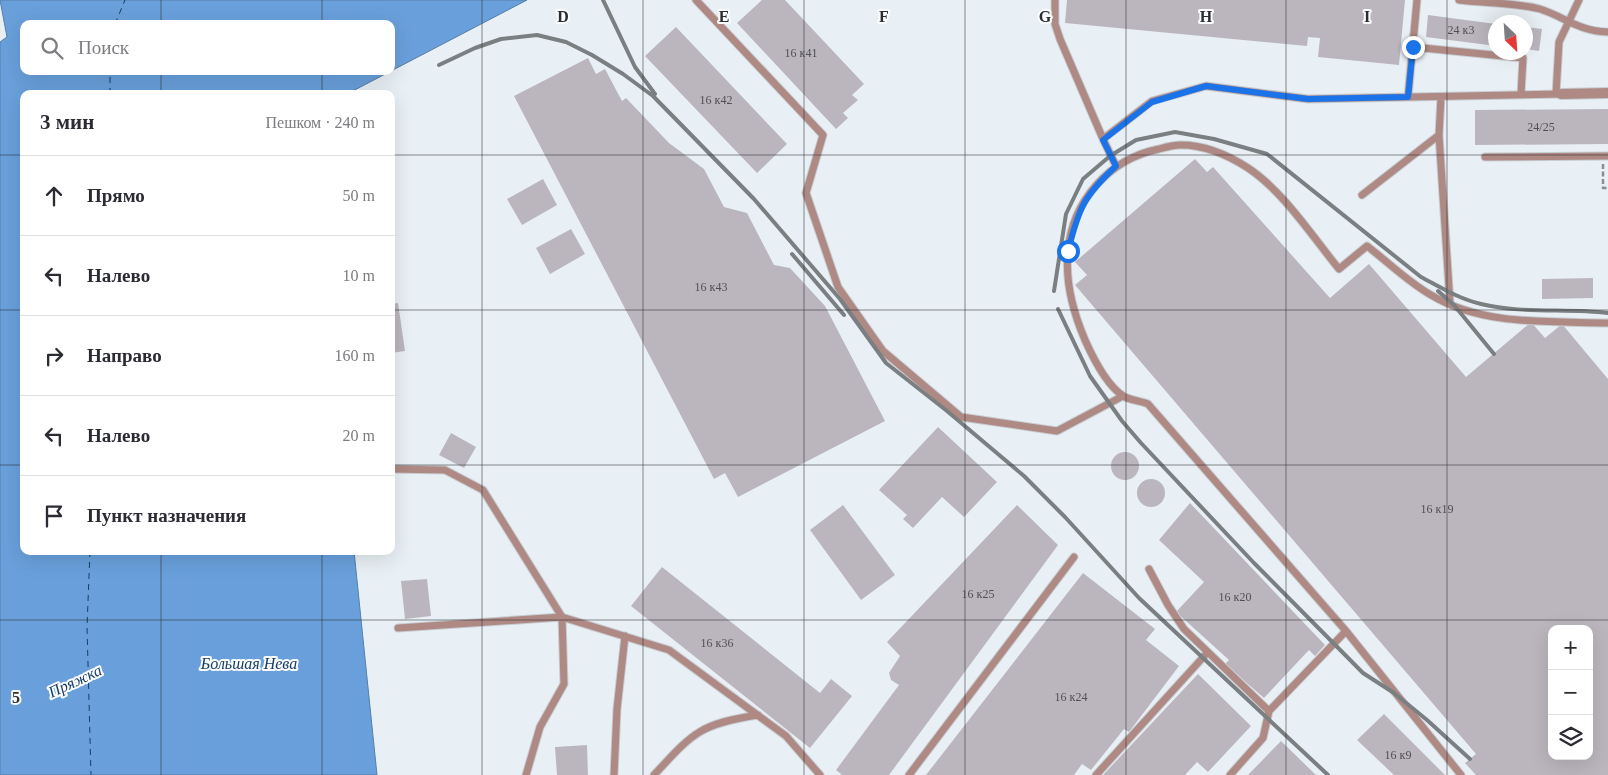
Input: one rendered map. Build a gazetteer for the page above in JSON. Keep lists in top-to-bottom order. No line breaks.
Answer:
{"water":["Большая Нева","Пряжка"],"house_numbers":["24 к3","16 к41","16 к42","24/25","16 к43","16 к19","16 к25","16 к20","16 к36","16 к24","16 к9"],"north":"bottom right","page":{"search":"Поиск","heading":["3 мин","Пешком · 240 m"],"list":[["Прямо","50 m"],["Налево","10 m"],["Направо","160 m"],["Налево","20 m"],"Пункт назначения"],"map_buttons":["+","−"]},"grid":{"columns":["D","E","F","G","H","I"],"rows":["5"]}}
